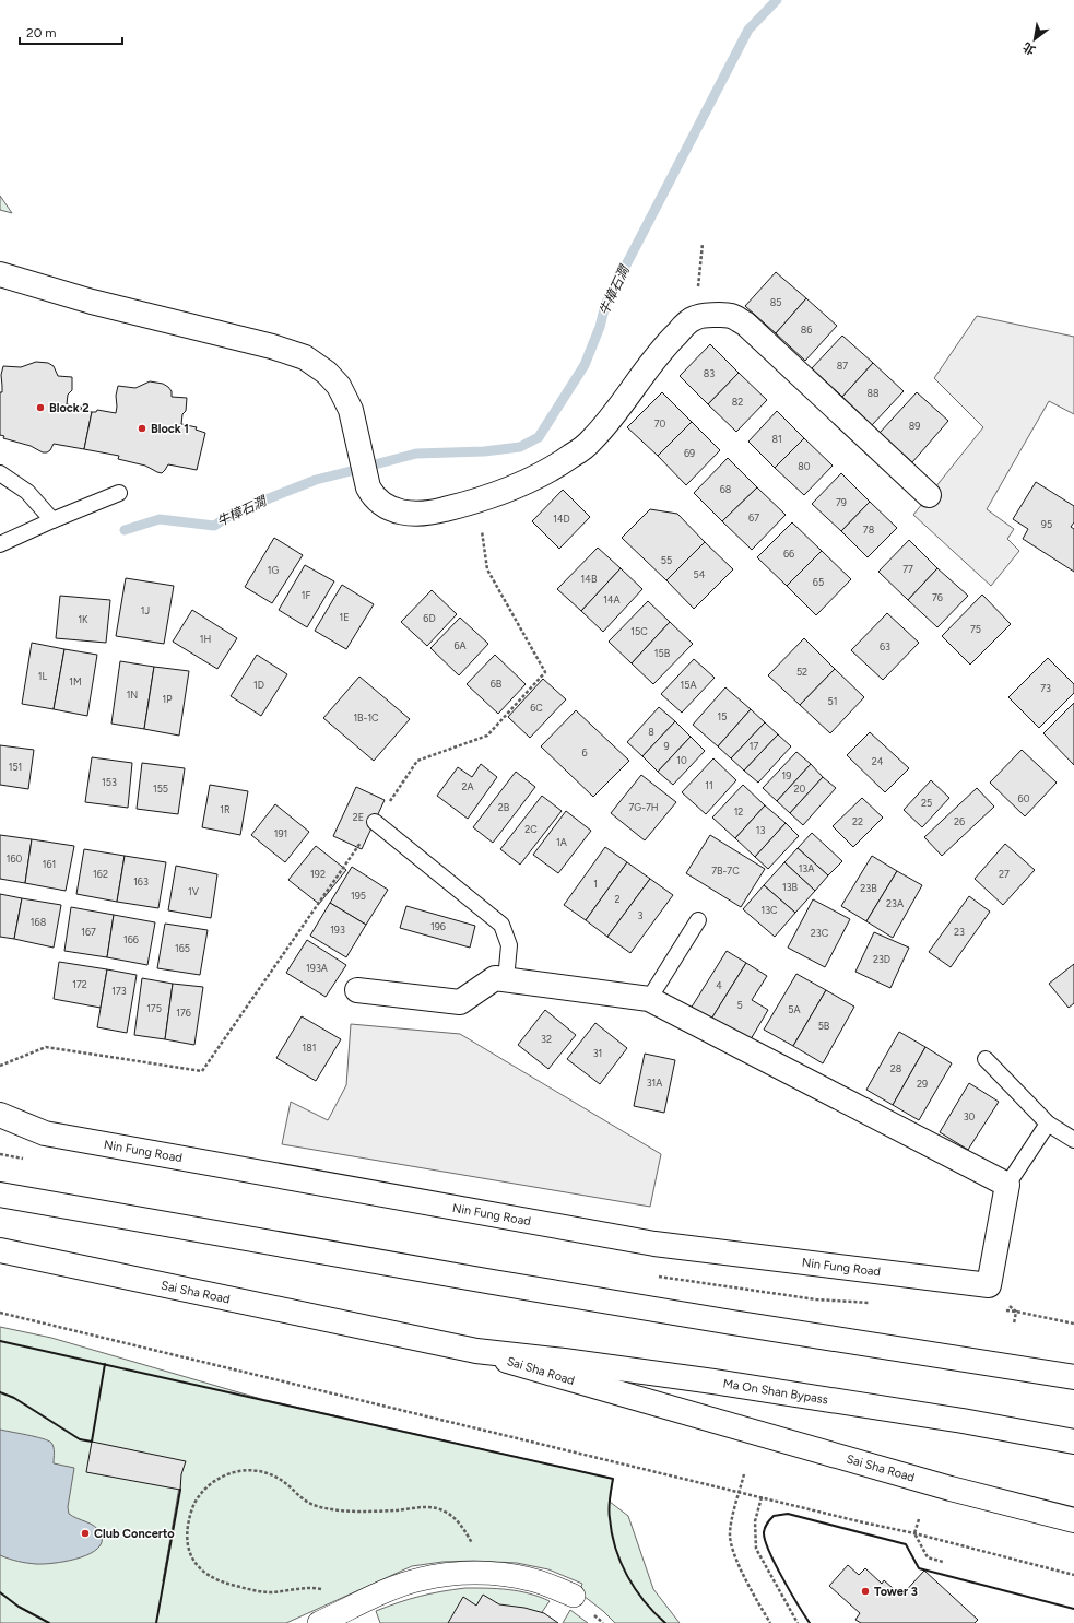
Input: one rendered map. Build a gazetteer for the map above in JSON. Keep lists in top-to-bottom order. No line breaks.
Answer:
{"streets":{"street":["Nin Fung Road","Sai Sha Road","Ma On Shan Bypass"]},"crossings":[["Sai Sha Road","Ma On Shan Bypass"]],"water":["牛樟石澗"],"places":["Block 2","Block 1","Club Concerto","Tower 3"],"house_numbers":["85","86","87","83","88","82","70","89","81","69","80","68","79","67","14D","95","78","66","55","77","1G","54","14B","65","1F","76","14A","1J","1E","6D","1K","75","15C","1H","6A","63","15B","52","1L","1M","6B","1D","15A","73","1N","1P","51","6C","15","1B-1C","8","9","17","6","10","24","151","19","153","11","2A","155","20","60","25","2B","7G-7H","1R","12","2E","22","26","2C","13","191","1A","160","161","13A","7B-7C","162","192","27","163","1","13B","23B","1V","195","2","23A","13C","3","168","196","193","167","23","23C","166","165","23D","193A","172","4","173","5","175","5A","176","5B","32","181","31","28","31A","29","30"],"scale_bar":"20 m","north":"bottom left"}
